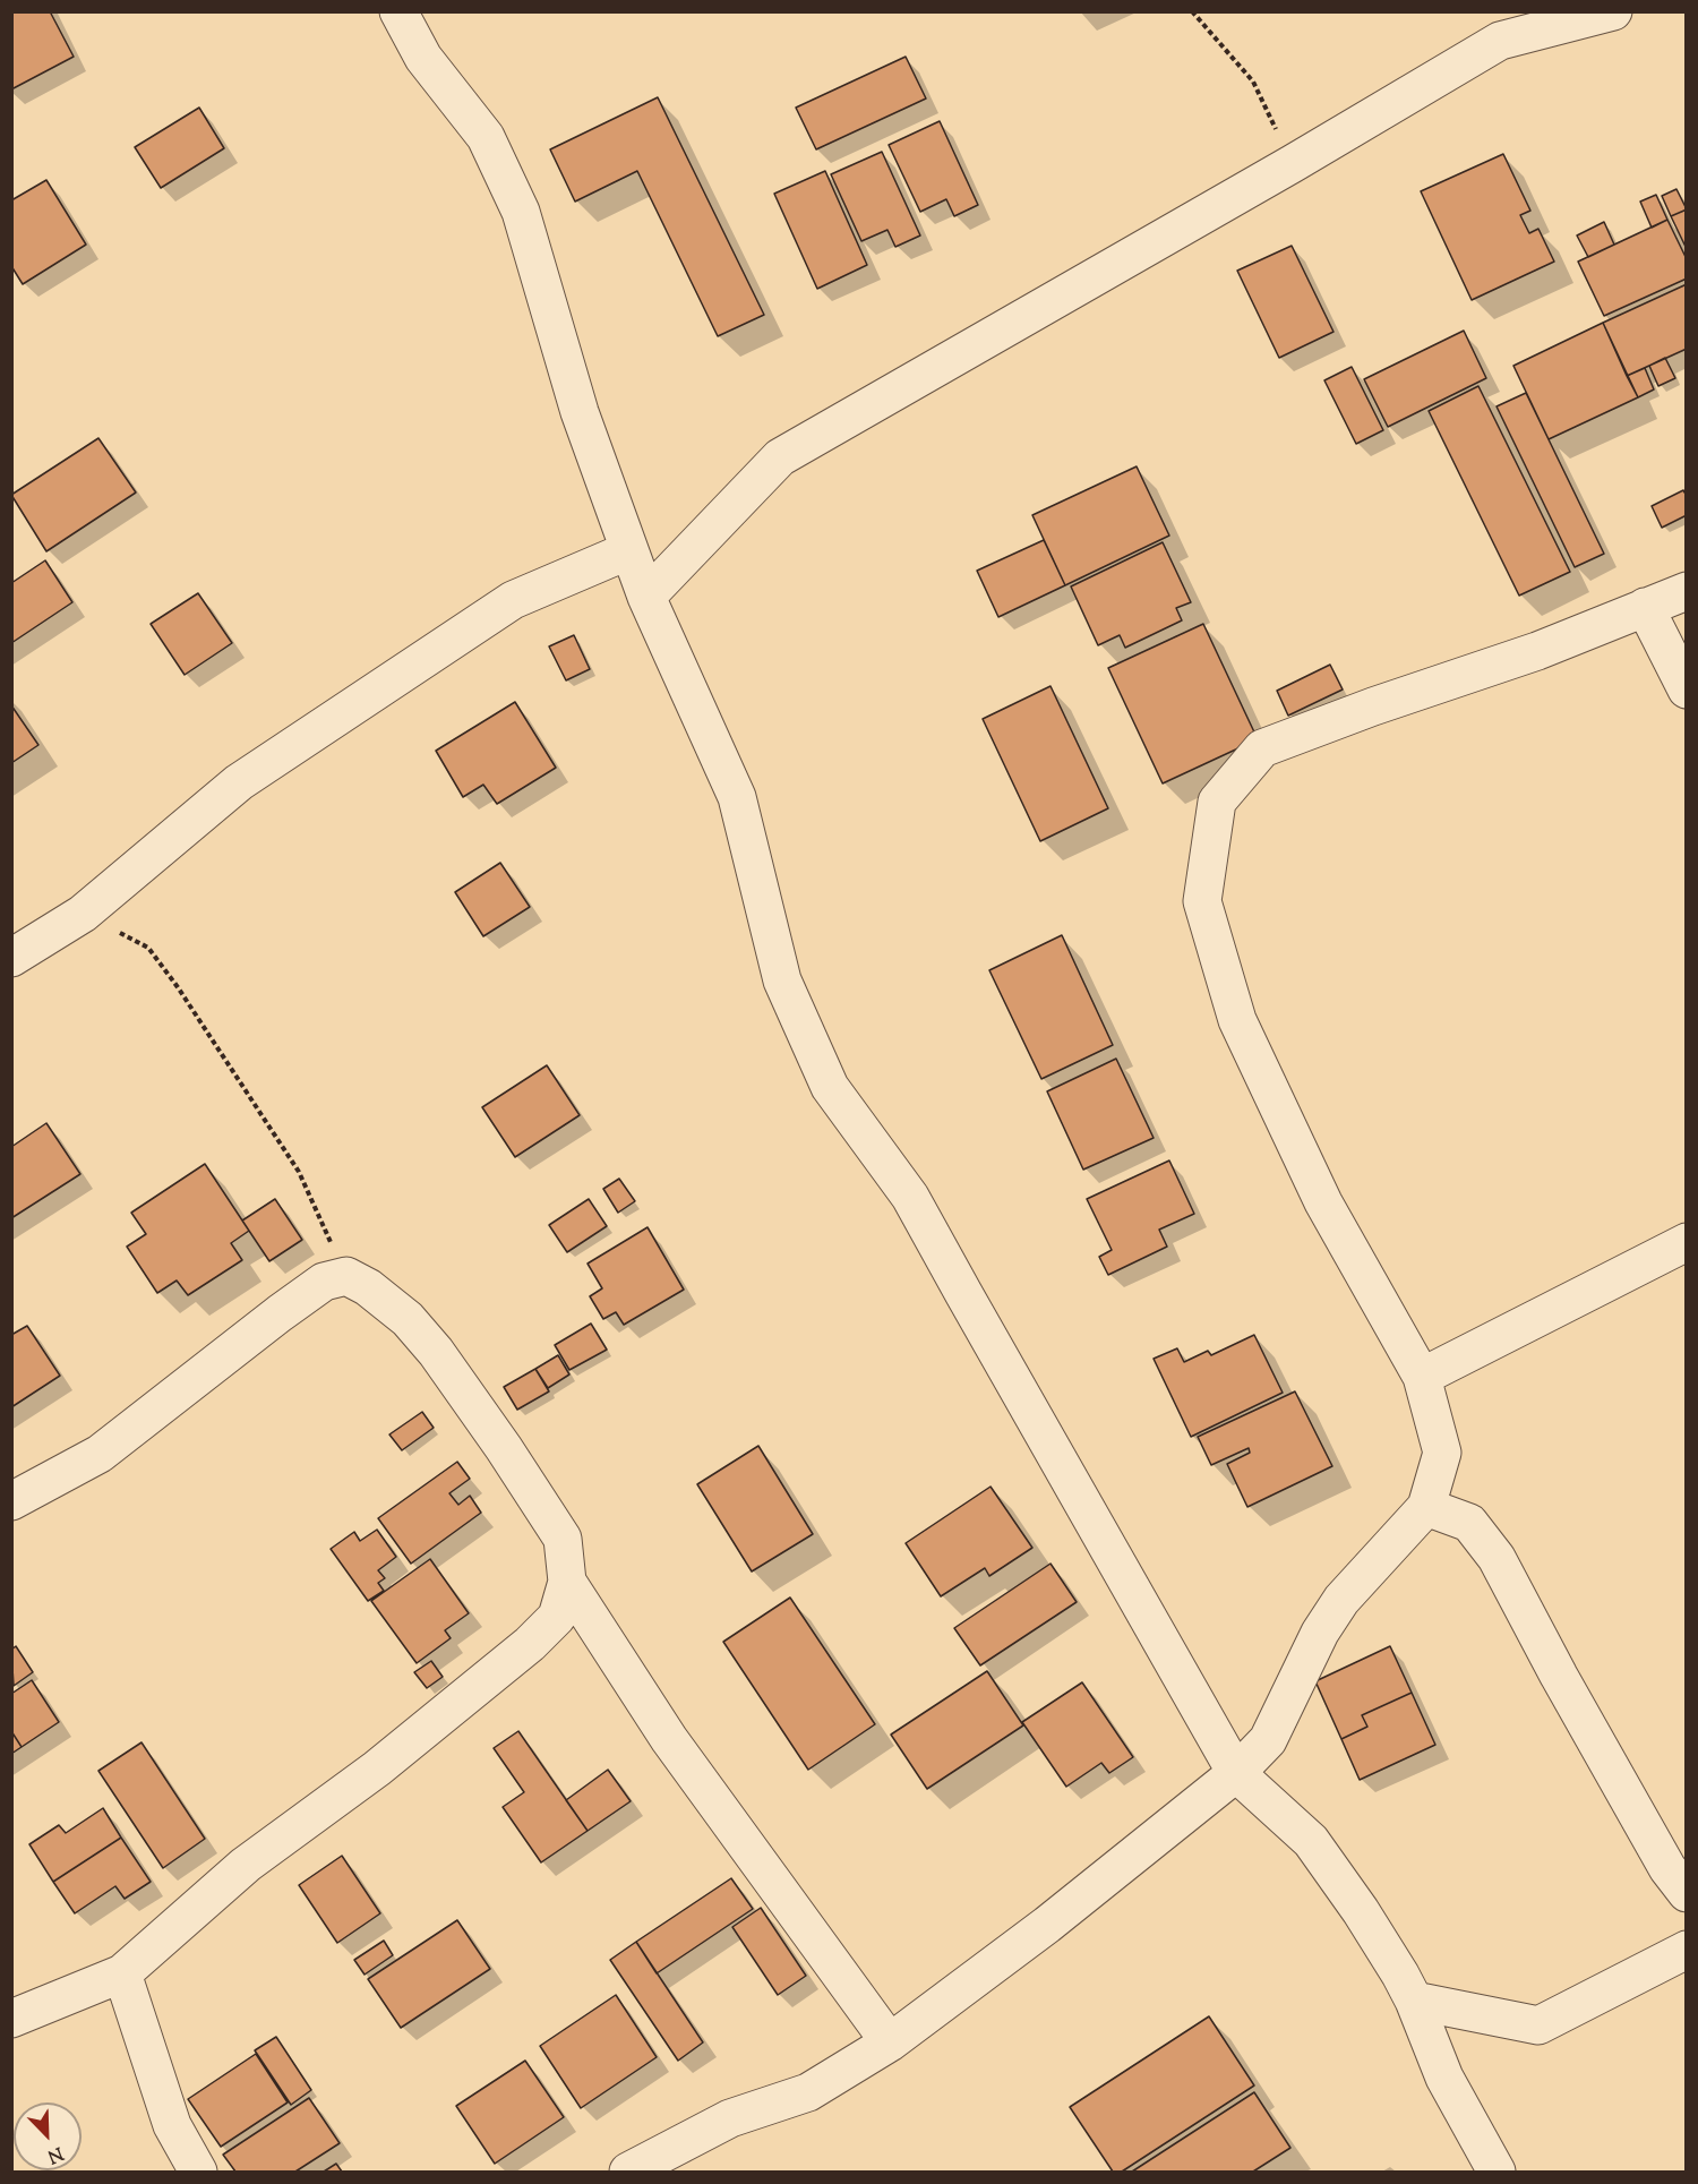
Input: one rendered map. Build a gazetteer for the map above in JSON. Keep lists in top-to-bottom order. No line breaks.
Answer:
{"north":"bottom right"}
